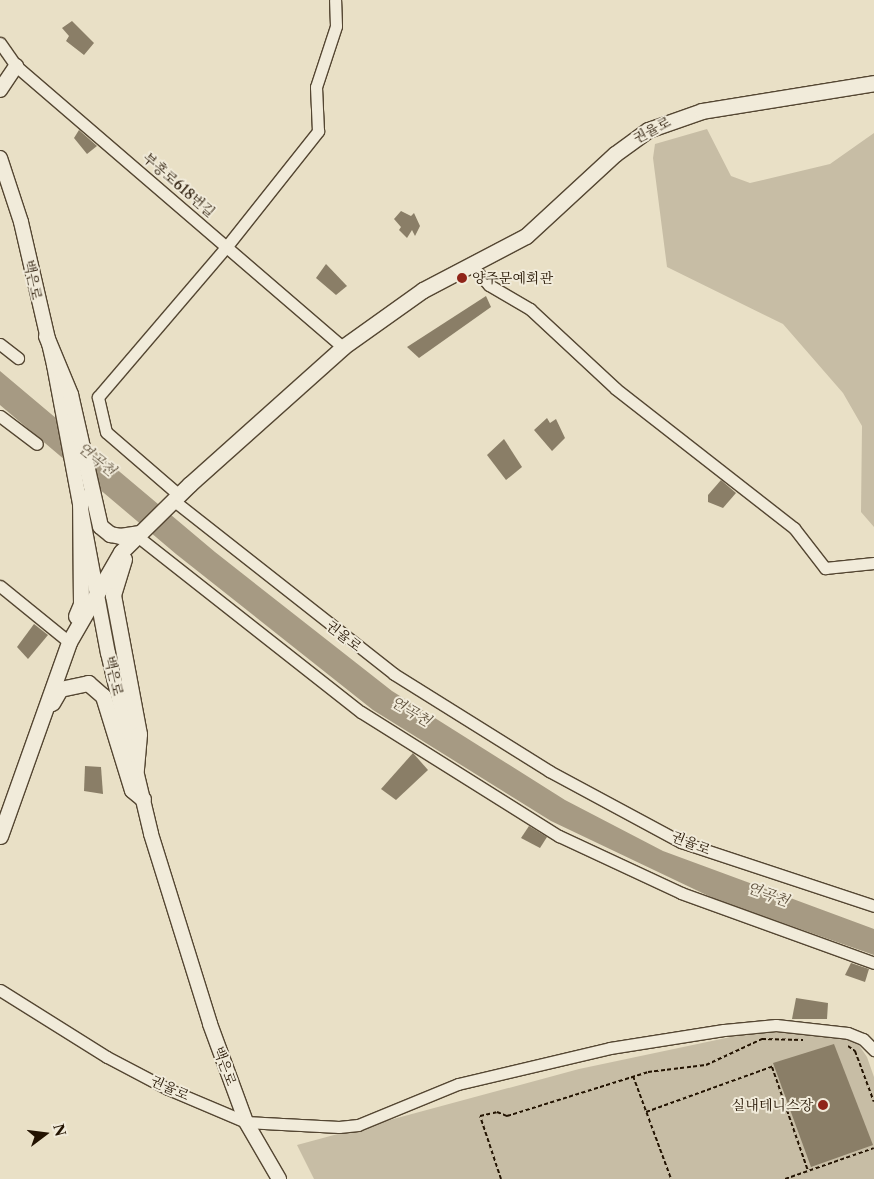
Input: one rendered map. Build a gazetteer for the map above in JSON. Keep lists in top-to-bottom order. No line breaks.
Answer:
{"streets":{"main road":["권율로"],"street":["부흥로618번길","백은로"]},"crossings":[["권율로","부흥로618번길"],["권율로","백은로"]],"water":["연곡천"],"places":["양주문예회관","실내테니스장"],"north":"right"}
